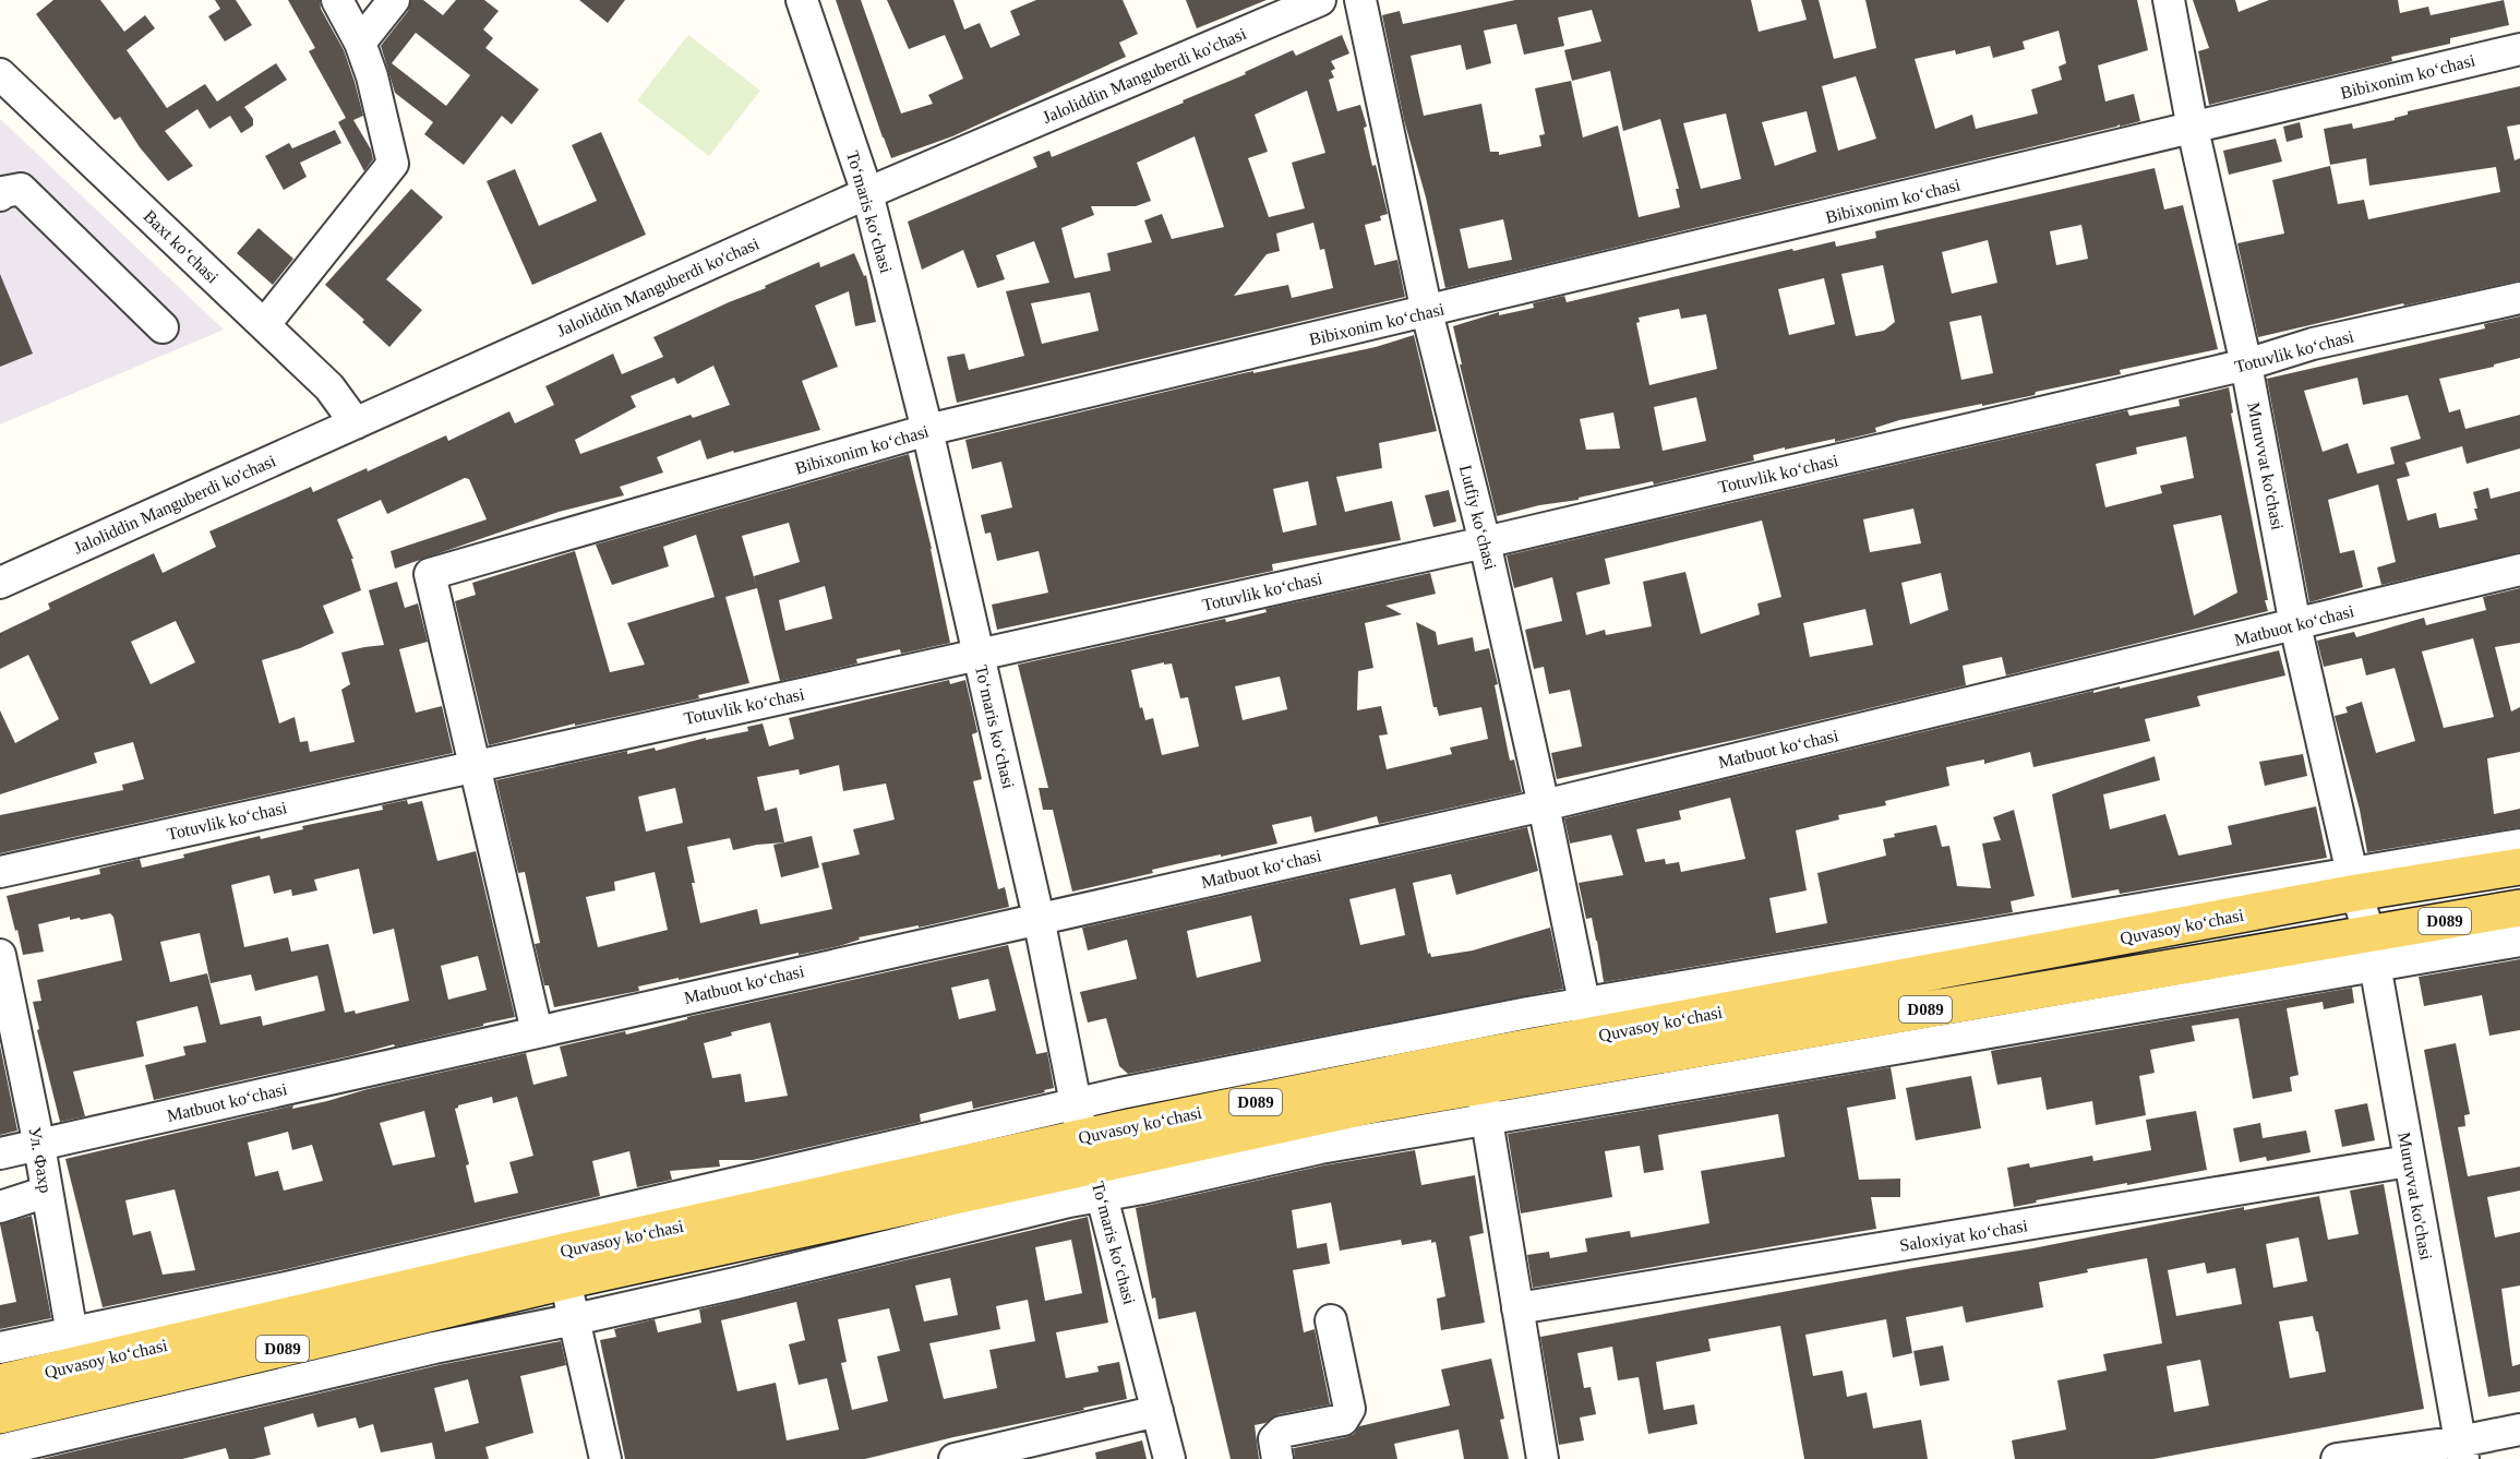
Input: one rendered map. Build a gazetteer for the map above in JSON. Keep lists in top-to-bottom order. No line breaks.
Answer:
{"streets":{"main road":["D089","Quvasoy koʻchasi"],"street":["Jaloliddin Manguberdi ko'chasi","Bibixonim koʻchasi","Toʻmaris koʻchasi","Baxt koʻchasi","Totuvlik koʻchasi","Muruvvat ko'chasi","Lutfiy koʻchasi","Matbuot koʻchasi","Ул. Фахр","Saloxiyat koʻchasi"]},"crossings":[["Jaloliddin Manguberdi ko'chasi","Toʻmaris koʻchasi"],["Jaloliddin Manguberdi ko'chasi","Baxt koʻchasi"],["Bibixonim koʻchasi","Toʻmaris koʻchasi"],["Bibixonim koʻchasi","Totuvlik koʻchasi"],["Bibixonim koʻchasi","Muruvvat ko'chasi"],["Bibixonim koʻchasi","Lutfiy koʻchasi"],["Toʻmaris koʻchasi","Totuvlik koʻchasi"],["Toʻmaris koʻchasi","Matbuot koʻchasi"],["Toʻmaris koʻchasi","Quvasoy koʻchasi"],["Totuvlik koʻchasi","Muruvvat ko'chasi"],["Totuvlik koʻchasi","Lutfiy koʻchasi"],["Muruvvat ko'chasi","Matbuot koʻchasi"],["Muruvvat ko'chasi","Quvasoy koʻchasi"],["Muruvvat ko'chasi","Saloxiyat koʻchasi"],["Lutfiy koʻchasi","Matbuot koʻchasi"],["Lutfiy koʻchasi","Quvasoy koʻchasi"],["Matbuot koʻchasi","Ул. Фахр"],["Quvasoy koʻchasi","Ул. Фахр"]]}
